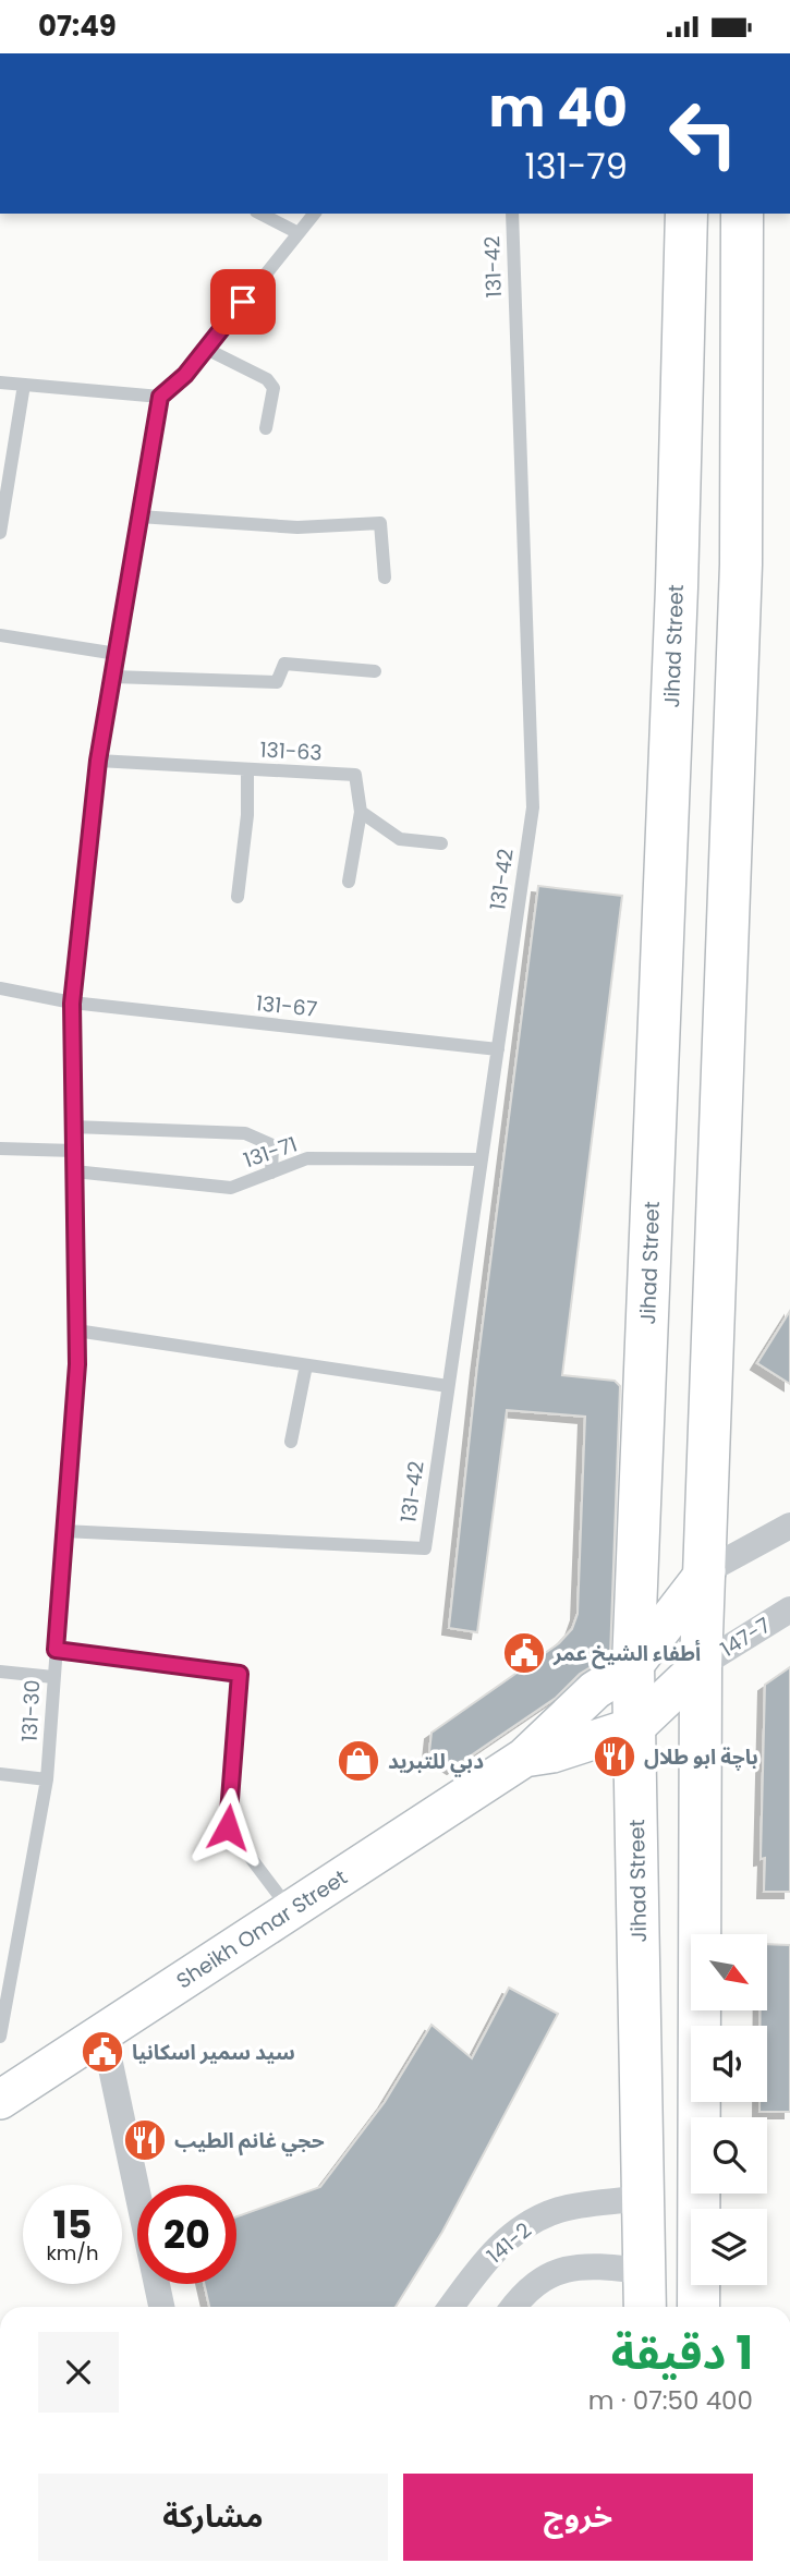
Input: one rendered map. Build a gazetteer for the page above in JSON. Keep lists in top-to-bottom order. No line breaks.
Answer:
{"streets":{"main road":["Jihad Street"],"street":["147-7","Sheikh Omar Street","141-2"],"lane":["131-42","131-63","131-67","131-71","131-30"]},"crossings":[["131-42","131-67"],["131-42","131-71"],["131-42","131-30"],["Jihad Street","Sheikh Omar Street"],["Jihad Street","141-2"],["131-63","131-30"],["131-67","131-30"],["131-71","131-30"],["147-7","Sheikh Omar Street"]],"places":{"public building":["أطفاء الشيخ عمر","سيد سمير اسكانيا"],"restaurant":["باچة ابو طلال","حجي غانم الطيب"],"shop":["دبي للتبريد"]},"north":"bottom right","page":{"status":"07:49","turn":["40 m","131-79"],"speed":"15 km/h","limit":"20","heading":["1 دقيقة","400 m · 07:50"],"buttons":["خروج","مشاركة"]}}
